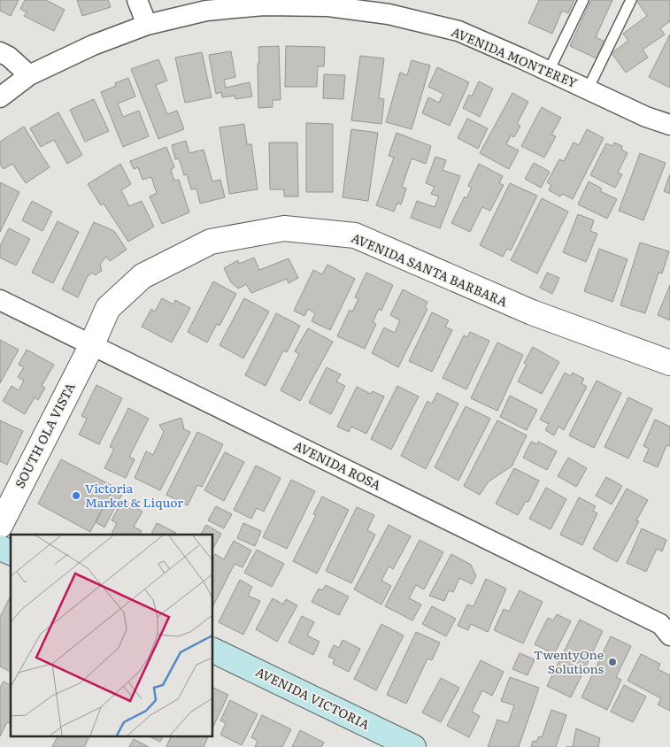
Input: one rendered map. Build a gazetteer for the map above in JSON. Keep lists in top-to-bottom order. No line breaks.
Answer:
{"streets":{"main road":["AVENIDA VICTORIA"],"street":["AVENIDA MONTEREY","AVENIDA SANTA BARBARA","SOUTH OLA VISTA","AVENIDA ROSA"]},"crossings":[["AVENIDA SANTA BARBARA","SOUTH OLA VISTA"],["AVENIDA SANTA BARBARA","AVENIDA ROSA"],["SOUTH OLA VISTA","AVENIDA ROSA"]],"places":["Victoria Market & Liquor","TwentyOne Solutions"]}
